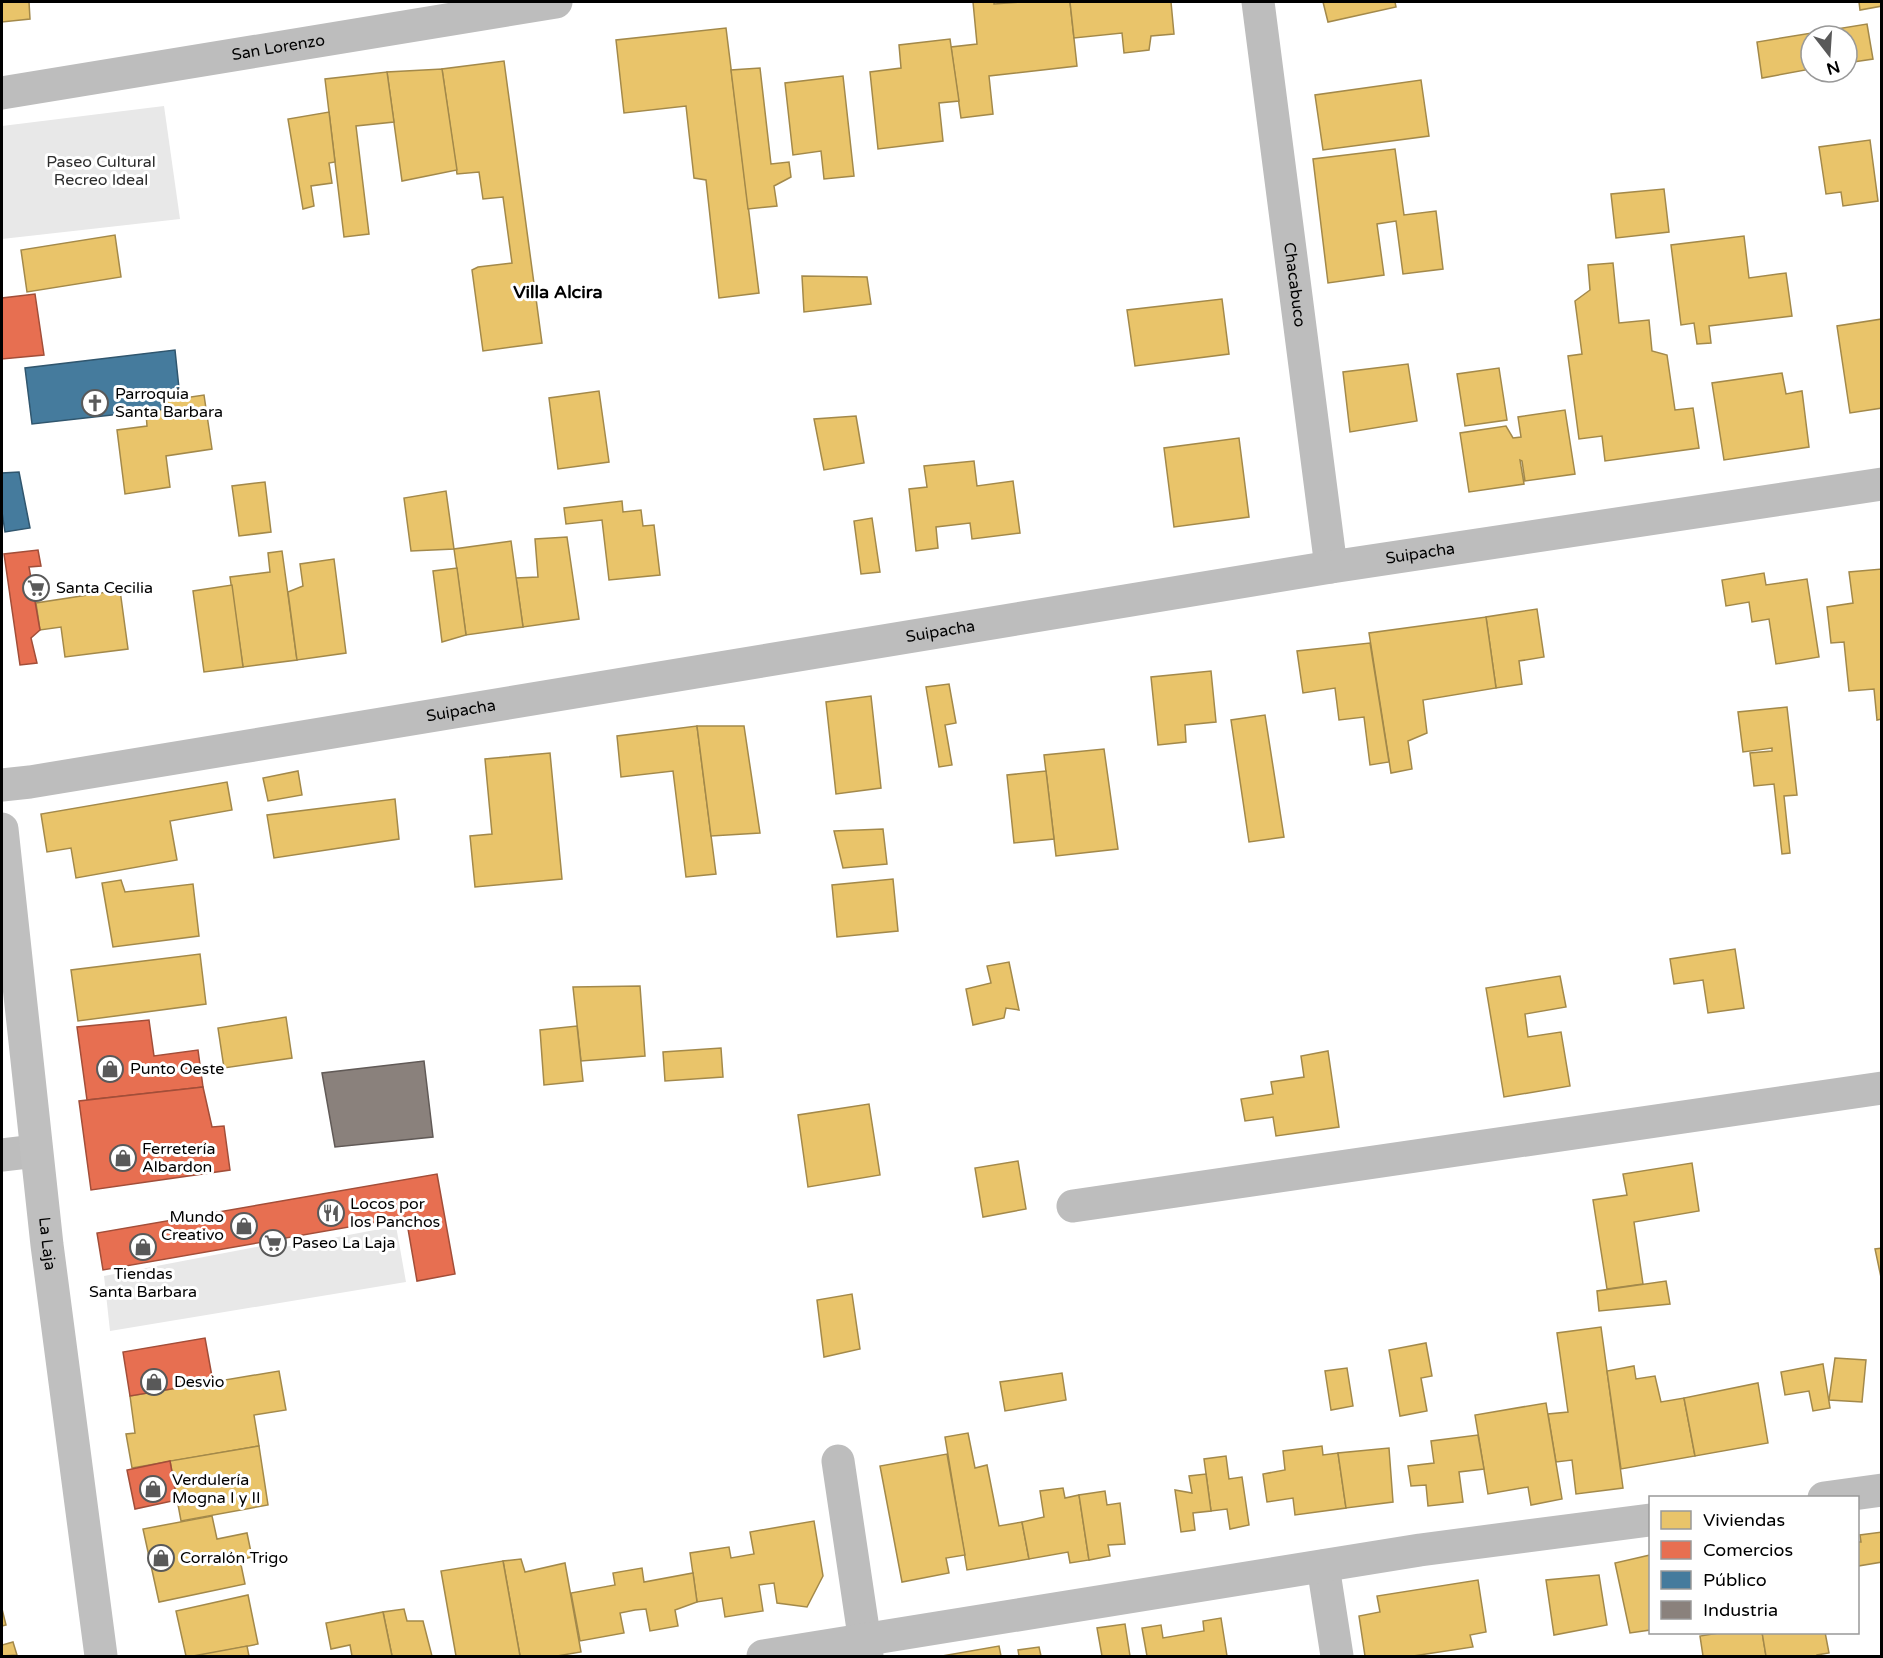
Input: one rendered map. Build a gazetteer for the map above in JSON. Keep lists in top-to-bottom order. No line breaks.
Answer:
{"streets":{"main road":["La Laja"],"street":["San Lorenzo","Chacabuco","Suipacha"]},"crossings":[["Chacabuco","Suipacha"]],"districts":["Villa Alcira"],"parks":["Paseo Cultural Recreo Ideal"],"places":{"church":["Parroquia Santa Barbara"],"supermarket":["Santa Cecilia","Paseo La Laja"],"shop":["Punto Oeste","Ferretería Albardon","Mundo Creativo","Tiendas Santa Barbara","Desvio","Verdulería Mogna I y II","Corralón Trigo"],"restaurant":["Locos por los Panchos"]},"legend":["Viviendas","Comercios","Público","Industria"],"north":"bottom"}
